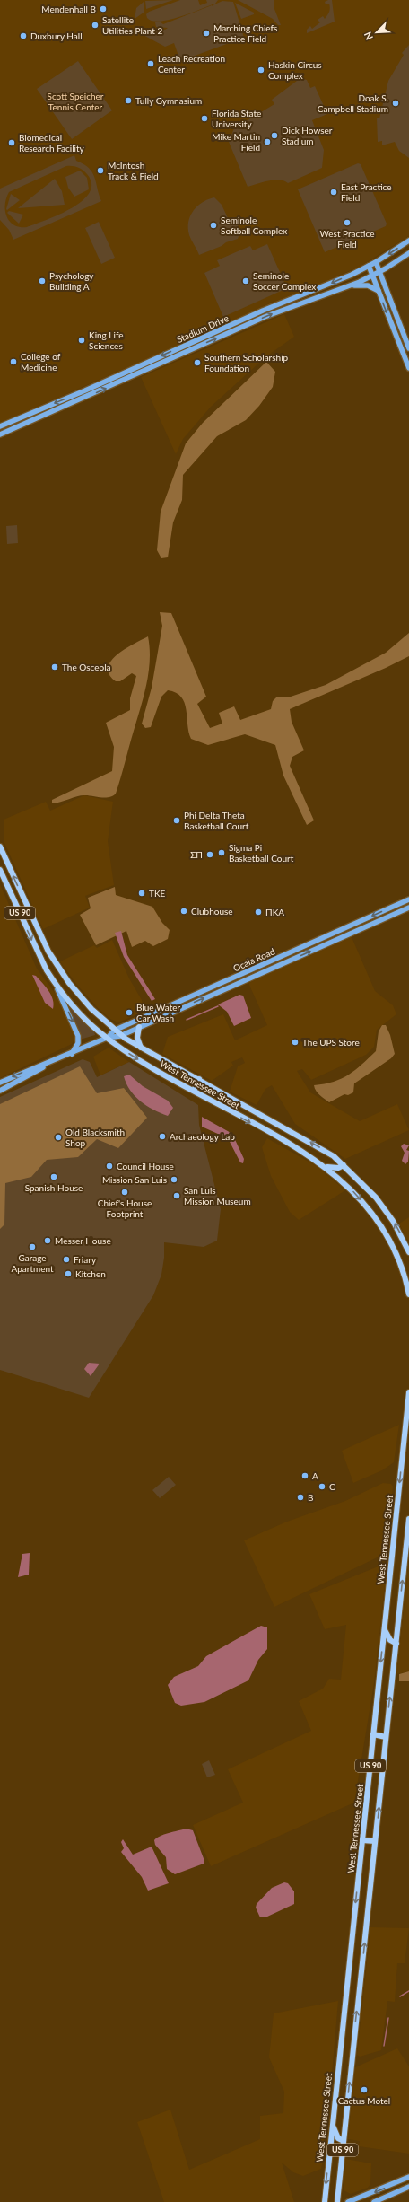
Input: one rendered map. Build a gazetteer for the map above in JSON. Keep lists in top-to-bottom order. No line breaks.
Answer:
{"streets":{"main road":["Stadium Drive","US 90","Ocala Road","West Tennessee Street"]},"crossings":[["Ocala Road","West Tennessee Street"]],"parks":["Scott Speicher Tennis Center"],"places":["Mendenhall B","Satellite Utilities Plant 2","Marching Chiefs Practice Field","Duxbury Hall","Leach Recreation Center","Haskin Circus Complex","Tully Gymnasium","Doak S. Campbell Stadium","Florida State University","Dick Howser Stadium","Mike Martin Field","Biomedical Research Facility","McIntosh Track & Field","East Practice Field","West Practice Field","Seminole Softball Complex","Psychology Building A","Seminole Soccer Complex","King Life Sciences","College of Medicine","Southern Scholarship Foundation","The Osceola","Phi Delta Theta Basketball Court","Sigma Pi Basketball Court","ΣΠ","TKE","Clubhouse","ΠΚΑ","Blue Water Car Wash","The UPS Store","Archaeology Lab","Old Blacksmith Shop","Council House","Spanish House","Mission San Luis","Chief's House Footprint","San Luis Mission Museum","Messer House","Garage Apartment","Friary","Kitchen","A","C","B","Cactus Motel"],"north":"bottom left"}
